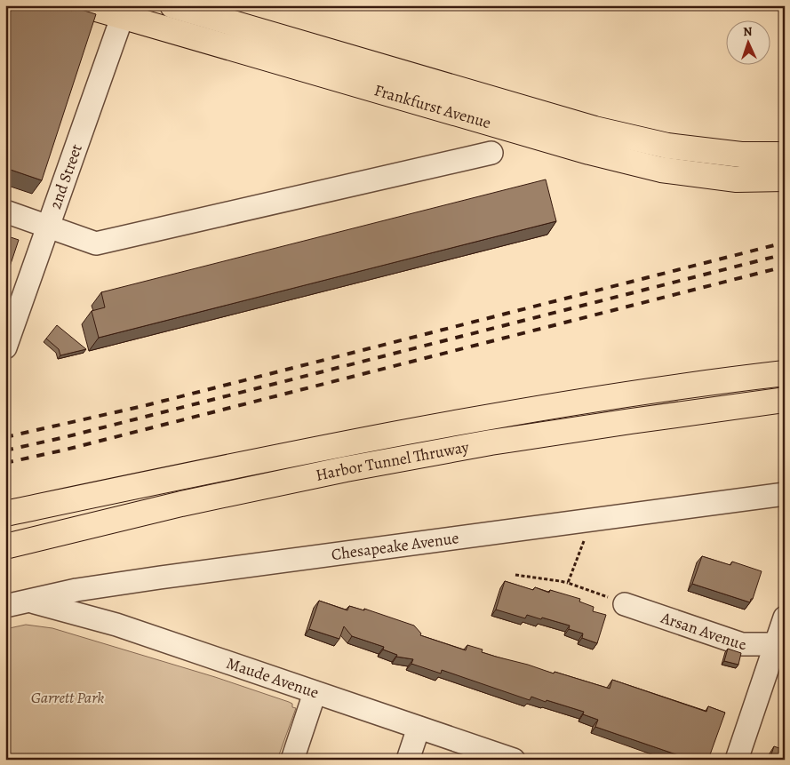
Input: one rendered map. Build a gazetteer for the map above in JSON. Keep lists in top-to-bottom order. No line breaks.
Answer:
{"streets":{"main road":["Frankfurst Avenue","Harbor Tunnel Thruway"],"street":["2nd Street","Chesapeake Avenue","Arsan Avenue","Maude Avenue"]},"crossings":[["Frankfurst Avenue","2nd Street"],["Chesapeake Avenue","Maude Avenue"]],"parks":["Garrett Park"],"north":"top"}
